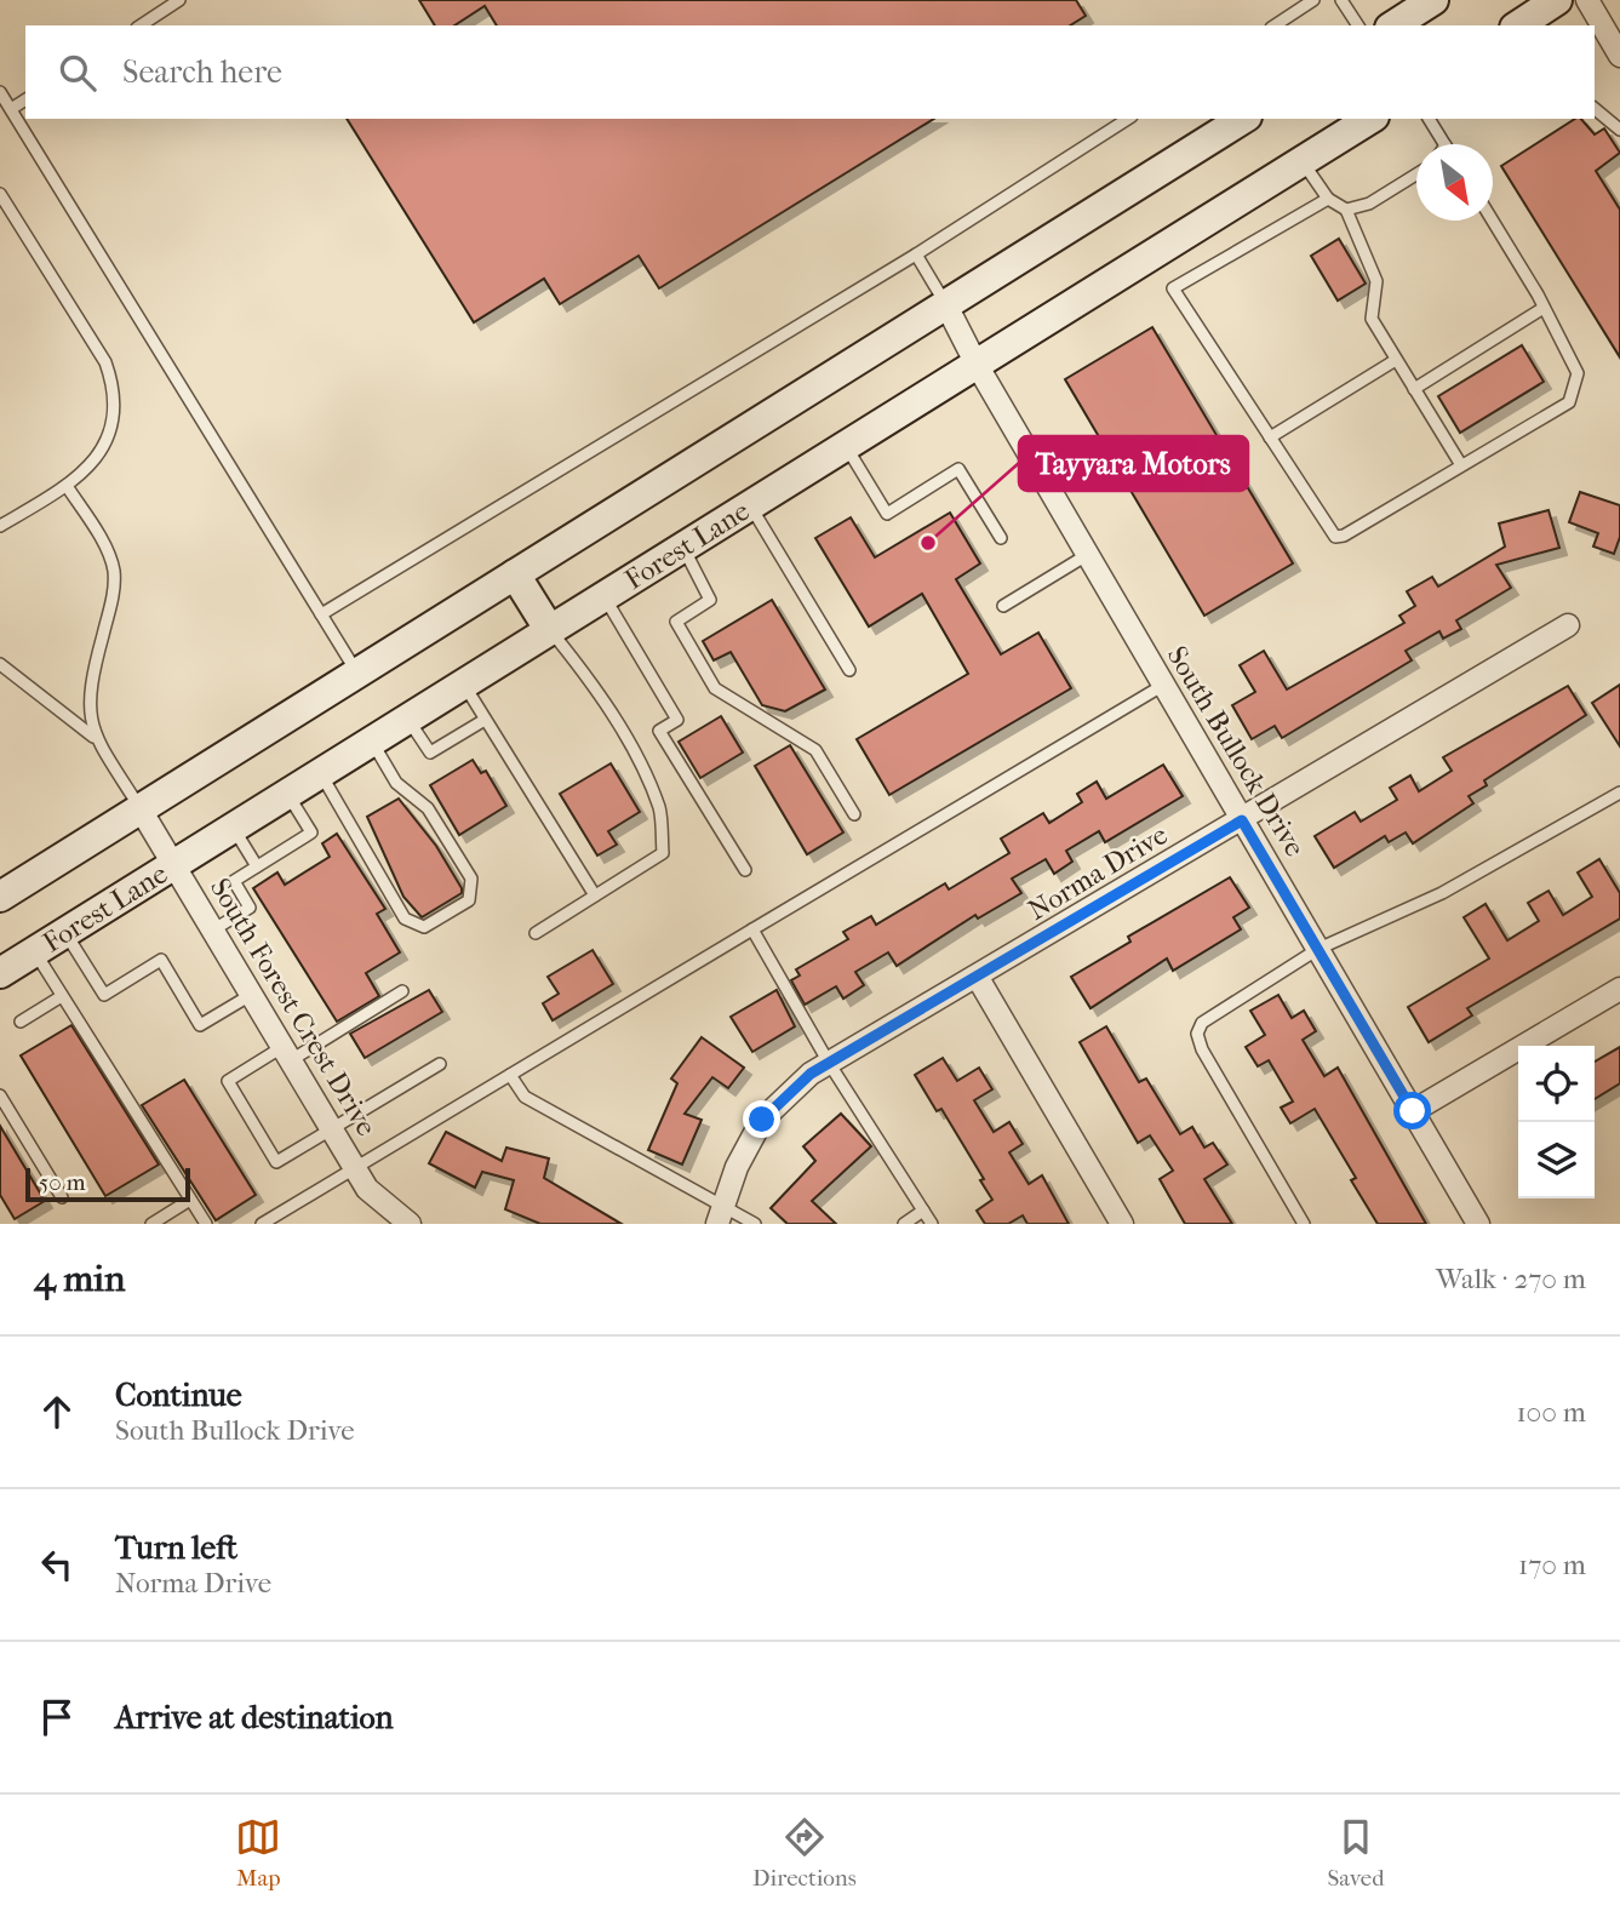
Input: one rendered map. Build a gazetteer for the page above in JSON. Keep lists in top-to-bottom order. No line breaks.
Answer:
{"streets":{"main road":["Forest Lane"],"street":["South Bullock Drive","Norma Drive","South Forest Crest Drive"]},"crossings":[["Forest Lane","South Bullock Drive"],["Forest Lane","South Forest Crest Drive"],["South Bullock Drive","Norma Drive"]],"places":["Tayyara Motors"],"scale_bar":"50 m","north":"bottom right","page":{"search":"Search here","scale":"50 m","heading":["4 min","Walk · 270 m"],"list":[["Continue","South Bullock Drive","100 m"],["Turn left","Norma Drive","170 m"],"Arrive at destination"],"nav":["Map","Directions","Saved"]}}
